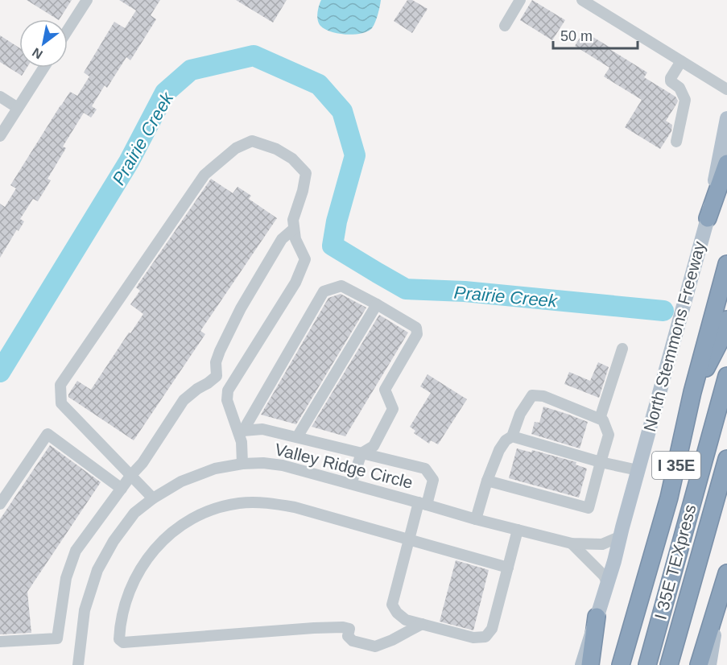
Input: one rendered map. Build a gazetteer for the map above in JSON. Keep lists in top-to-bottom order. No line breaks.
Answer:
{"streets":{"highway":["North Stemmons Freeway","I 35E","I 35E TEXpress"],"street":["Valley Ridge Circle"]},"crossings":[["North Stemmons Freeway","Valley Ridge Circle"]],"water":["Prairie Creek"],"scale_bar":"50 m","north":"bottom left"}
